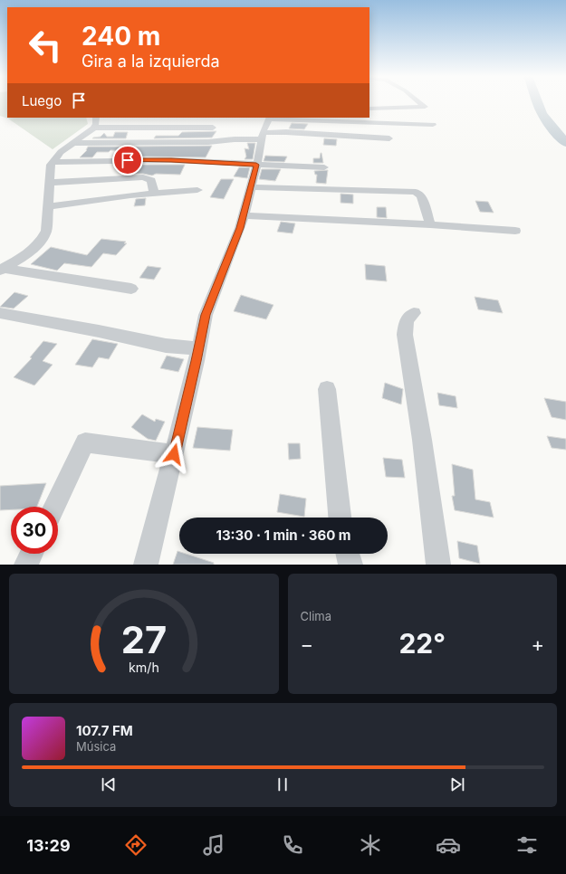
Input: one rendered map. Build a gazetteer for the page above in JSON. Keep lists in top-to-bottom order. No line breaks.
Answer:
{"page":{"turn":["240 m","Gira a la izquierda"],"then":"Luego","limit":"30","trip":"13:30 · 1 min · 360 m","tile":"Clima","heat":["−","22°","+"],"song":["107.7 FM","Música"],"tabs":"13:29","gauge":["27","km/h"]}}
